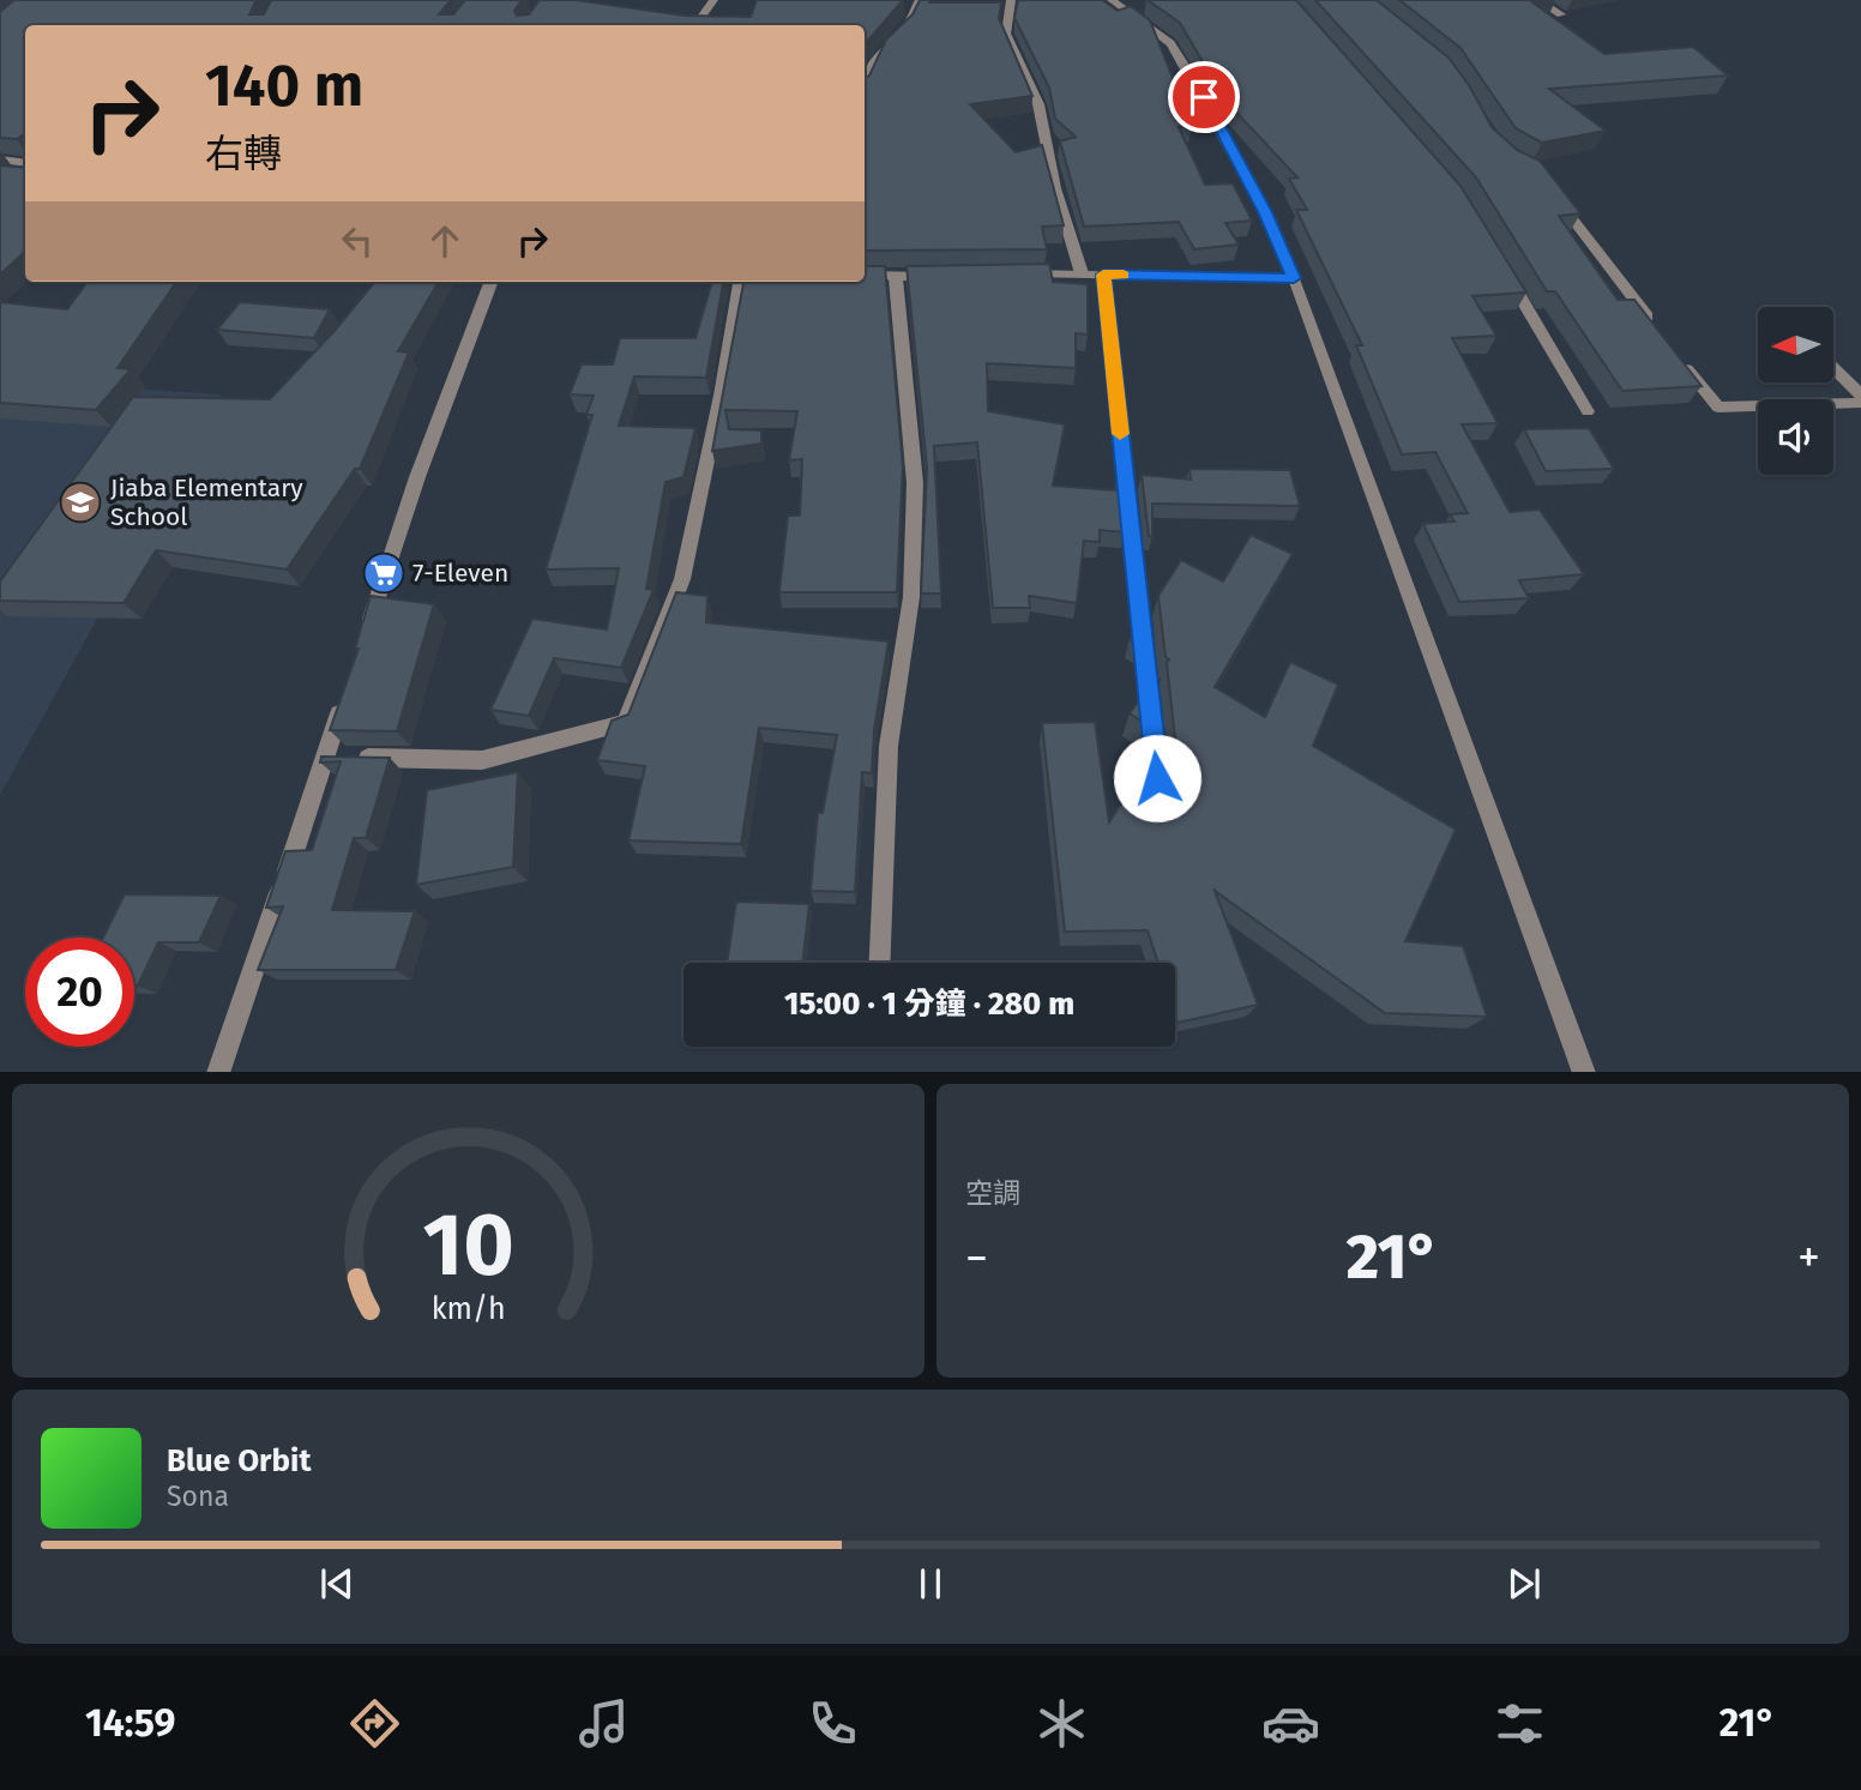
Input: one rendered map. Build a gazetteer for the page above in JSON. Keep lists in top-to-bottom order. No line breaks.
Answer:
{"places":{"school or university":["Jiaba Elementary School"],"supermarket":["7-Eleven"]},"north":"left","page":{"turn":["140 m","右轉"],"limit":"20","trip":"15:00 · 1 分鐘 · 280 m","tile":"空調","heat":["−","21°","+"],"song":["Blue Orbit","Sona"],"tabs":["14:59","21°"],"gauge":["10","km/h"]}}
